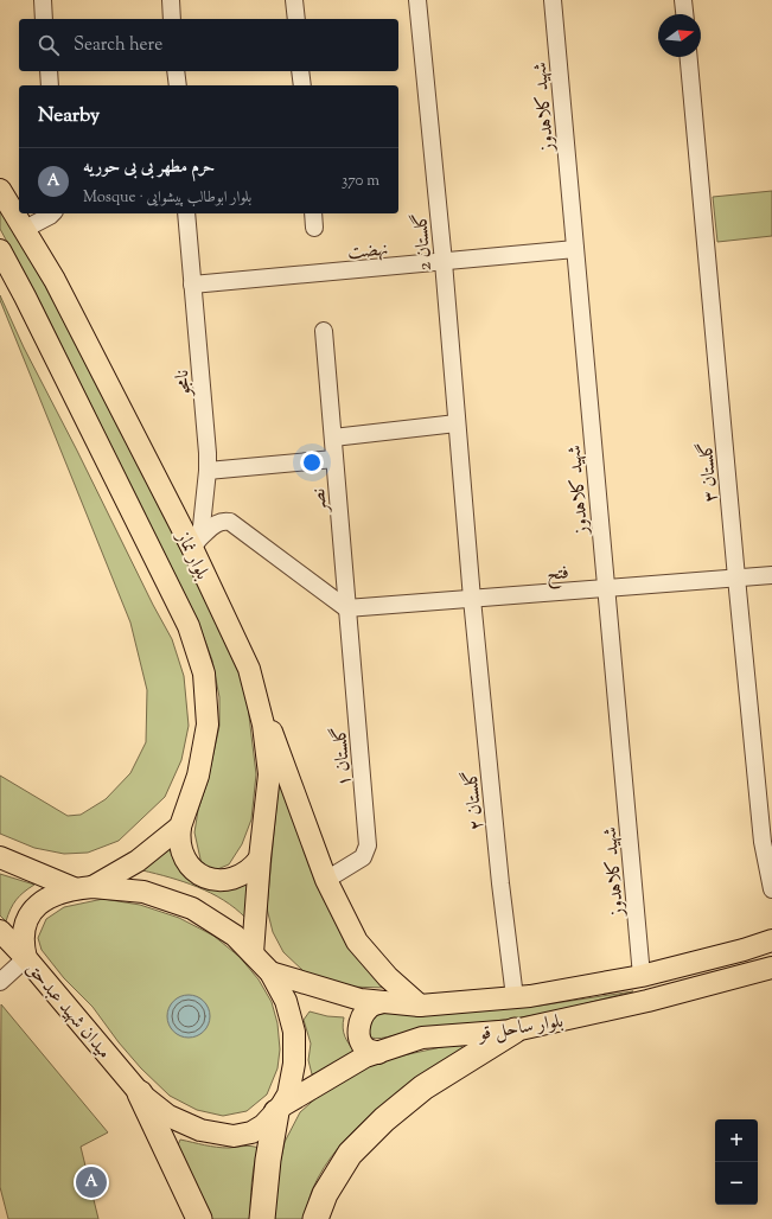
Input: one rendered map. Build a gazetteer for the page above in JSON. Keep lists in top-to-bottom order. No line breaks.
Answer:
{"streets":{"main road":["بلوار نماز","میدان شهید عبدحق","بلوار ساحل قو"],"street":["شهید کلاهدوز","گلستان 2","نهضت","نامجو","گلستان ۳","نصر","فتح","گلستان ۱","گلستان ۲"]},"crossings":[["شهید کلاهدوز","نهضت"],["شهید کلاهدوز","فتح"],["شهید کلاهدوز","بلوار ساحل قو"],["گلستان 2","نهضت"],["گلستان 2","فتح"],["گلستان 2","گلستان ۲"],["نهضت","نامجو"],["نامجو","بلوار نماز"],["گلستان ۳","فتح"],["نصر","فتح"],["نصر","گلستان ۱"],["بلوار نماز","میدان شهید عبدحق"],["فتح","گلستان ۱"],["فتح","گلستان ۲"],["گلستان ۲","بلوار ساحل قو"],["میدان شهید عبدحق","بلوار ساحل قو"]],"north":"right","page":{"search":"Search here","heading":"Nearby","list":[{"mark":"A","name":"حرم مطهر بی بی حوریه","note":"Mosque · بلوار ابوطالب پیشوایی","value":"370 m"}],"map_buttons":["+","−"],"pins":"A"}}
